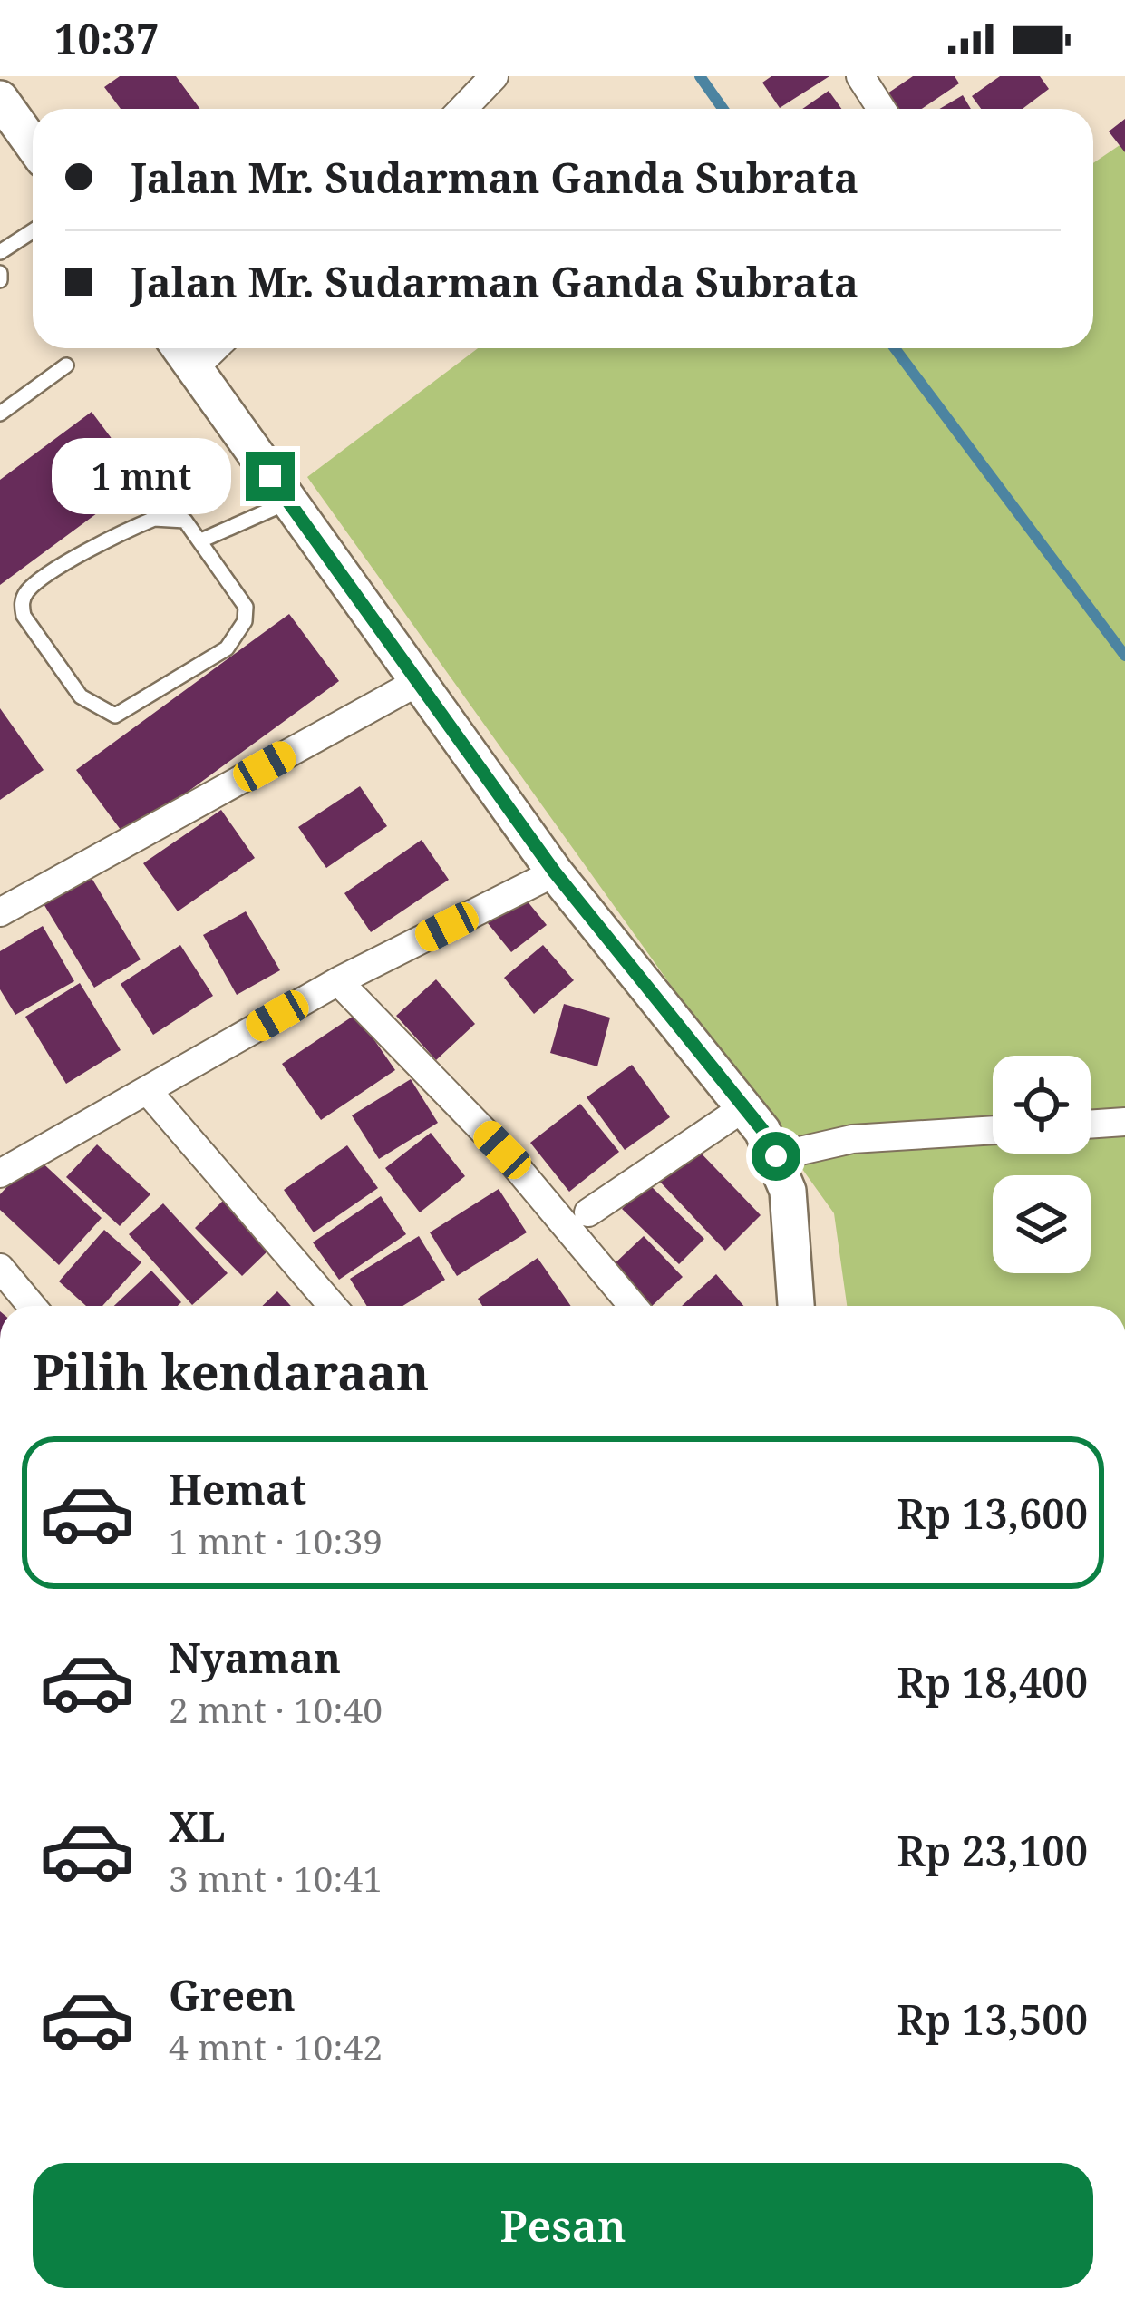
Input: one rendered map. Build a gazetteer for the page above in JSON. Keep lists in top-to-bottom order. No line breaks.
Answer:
{"page":{"status":"10:37","banner":["Jalan Mr. Sudarman Ganda Subrata","Jalan Mr. Sudarman Ganda Subrata"],"bubble":"1 mnt","heading":"Pilih kendaraan","list":[{"name":"Hemat","note":"1 mnt · 10:39","value":"Rp 13,600"},{"name":"Nyaman","note":"2 mnt · 10:40","value":"Rp 18,400"},{"name":"XL","note":"3 mnt · 10:41","value":"Rp 23,100"},{"name":"Green","note":"4 mnt · 10:42","value":"Rp 13,500"}],"buttons":"Pesan"}}
